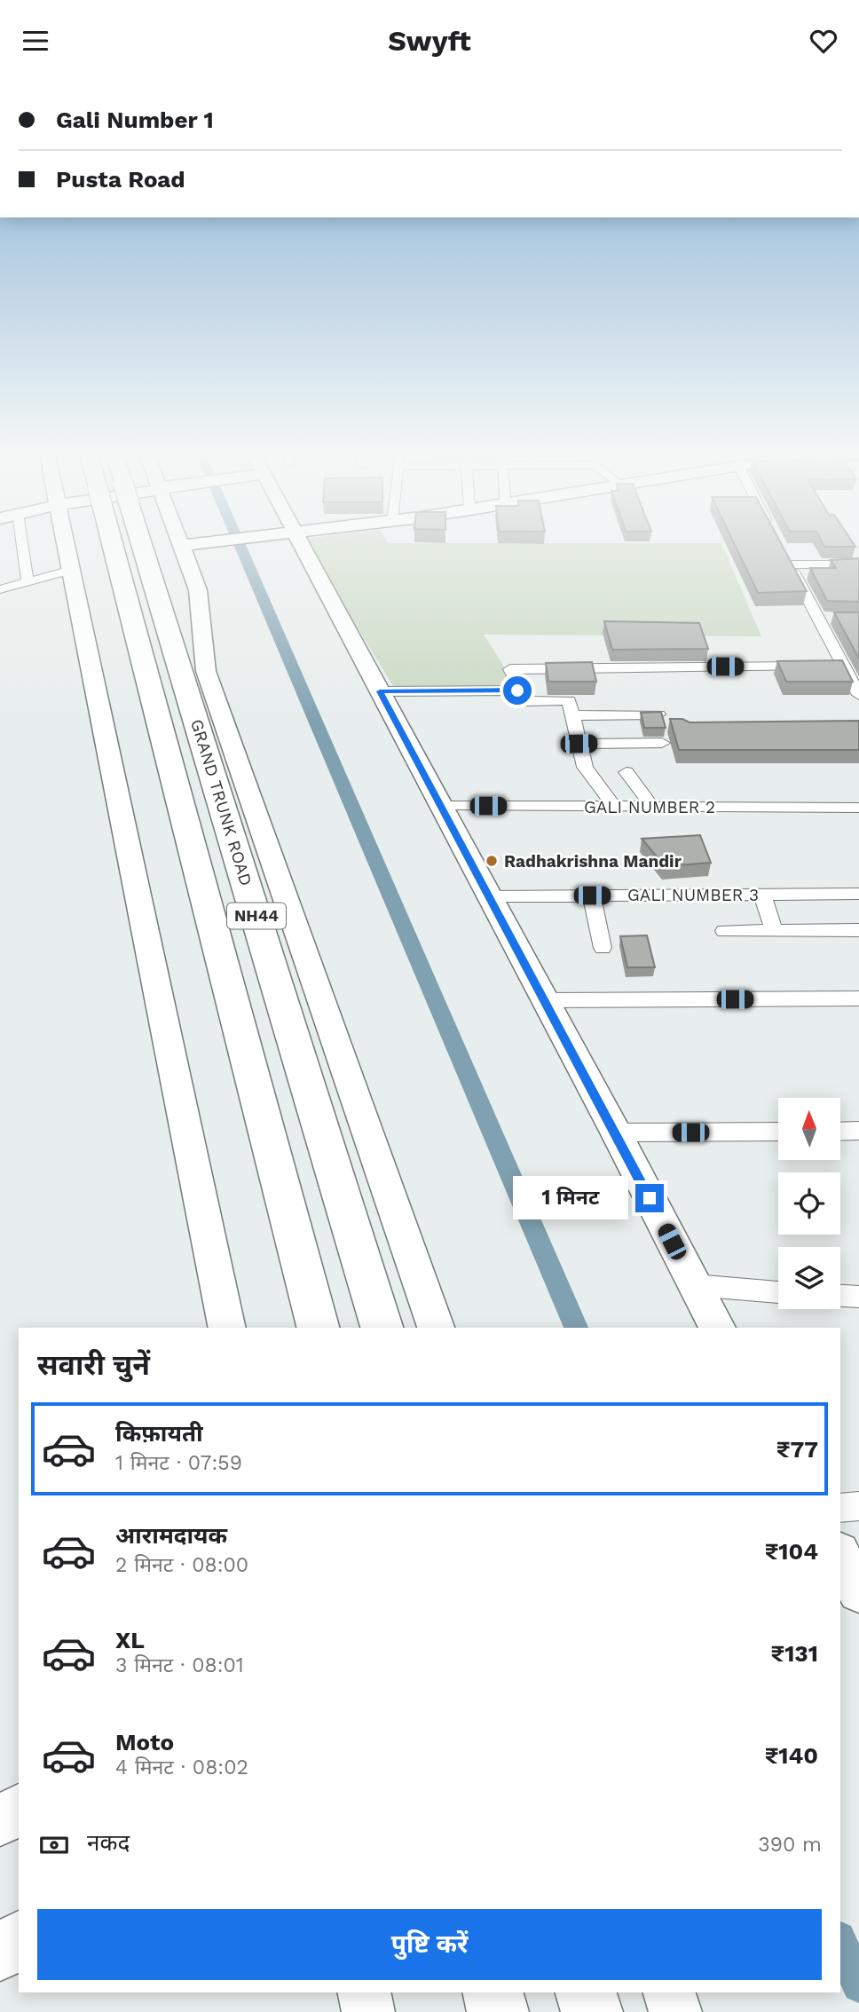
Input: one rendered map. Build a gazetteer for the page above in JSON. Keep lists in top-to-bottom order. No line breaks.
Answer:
{"streets":{"highway":["GRAND TRUNK ROAD","NH44"],"street":["GALI NUMBER 2","GALI NUMBER 3"]},"places":["Radhakrishna Mandir"],"north":"top","page":{"header":"Swyft","banner":["Gali Number 1","Pusta Road"],"bubble":"1 मिनट","heading":"सवारी चुनें","list":[{"name":"किफ़ायती","note":"1 मिनट · 07:59","value":"₹77"},{"name":"आरामदायक","note":"2 मिनट · 08:00","value":"₹104"},{"name":"XL","note":"3 मिनट · 08:01","value":"₹131"},{"name":"Moto","note":"4 मिनट · 08:02","value":"₹140"}],"pay":["नकद","390 m"],"buttons":"पुष्टि करें"}}
